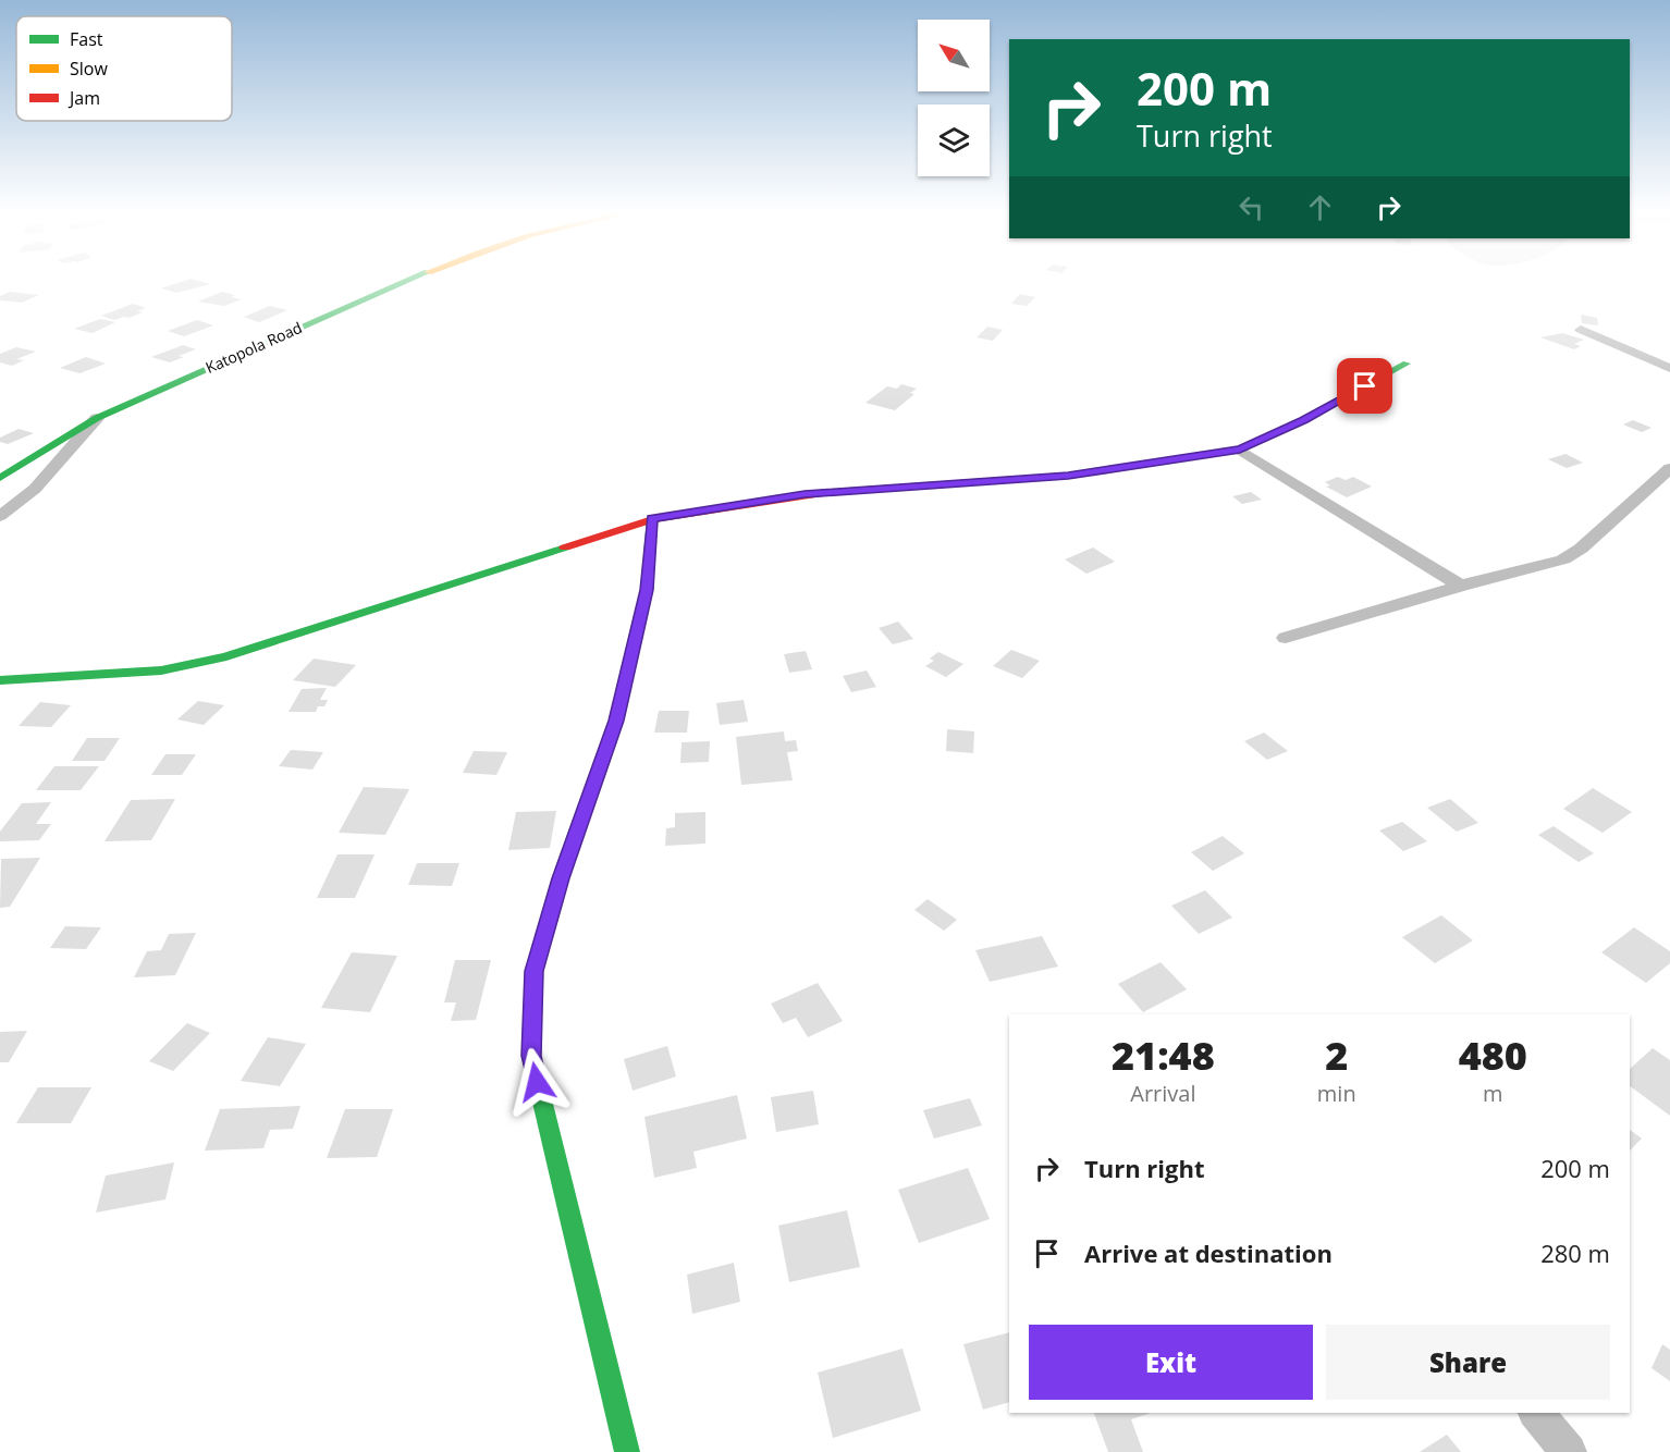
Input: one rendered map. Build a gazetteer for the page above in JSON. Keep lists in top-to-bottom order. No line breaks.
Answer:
{"streets":{"street":["Katopola Road"]},"legend":["Fast","Slow","Jam"],"north":"top left","page":{"turn":["200 m","Turn right"],"eta":["21:48","Arrival","2","min","480","m"],"list":[{"name":"Turn right","value":"200 m"},{"name":"Arrive at destination","value":"280 m"}],"buttons":["Exit","Share"]}}
